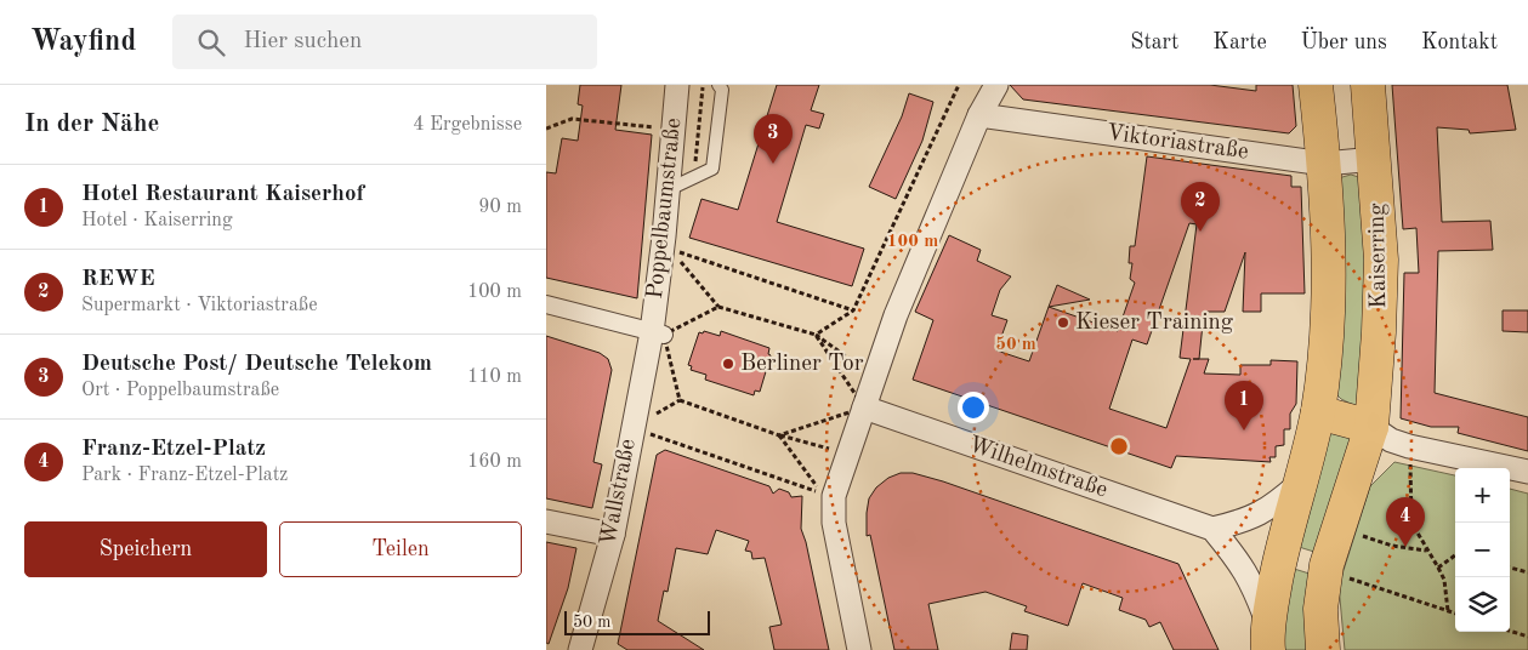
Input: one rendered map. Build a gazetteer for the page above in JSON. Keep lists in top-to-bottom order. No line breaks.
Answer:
{"streets":{"main road":["Kaiserring"],"street":["Viktoriastraße","Poppelbaumstraße","Wilhelmstraße","Wallstraße"]},"crossings":[["Viktoriastraße","Kaiserring"],["Poppelbaumstraße","Wallstraße"]],"places":["Kieser Training","Berliner Tor"],"scale_bar":"50 m","page":{"header":"Wayfind","search":"Hier suchen","nav":["Start","Karte","Über uns","Kontakt"],"heading":["In der Nähe","4 Ergebnisse"],"pins":["3","2","1","4"],"list":[{"mark":"1","name":"Hotel Restaurant Kaiserhof","note":"Hotel · Kaiserring","value":"90 m"},{"mark":"2","name":"REWE","note":"Supermarkt · Viktoriastraße","value":"100 m"},{"mark":"3","name":"Deutsche Post/ Deutsche Telekom","note":"Ort · Poppelbaumstraße","value":"110 m"},{"mark":"4","name":"Franz-Etzel-Platz","note":"Park · Franz-Etzel-Platz","value":"160 m"}],"map_buttons":["+","−"],"buttons":["Speichern","Teilen"],"scale":"50 m"},"rings":["100 m","50 m"]}
